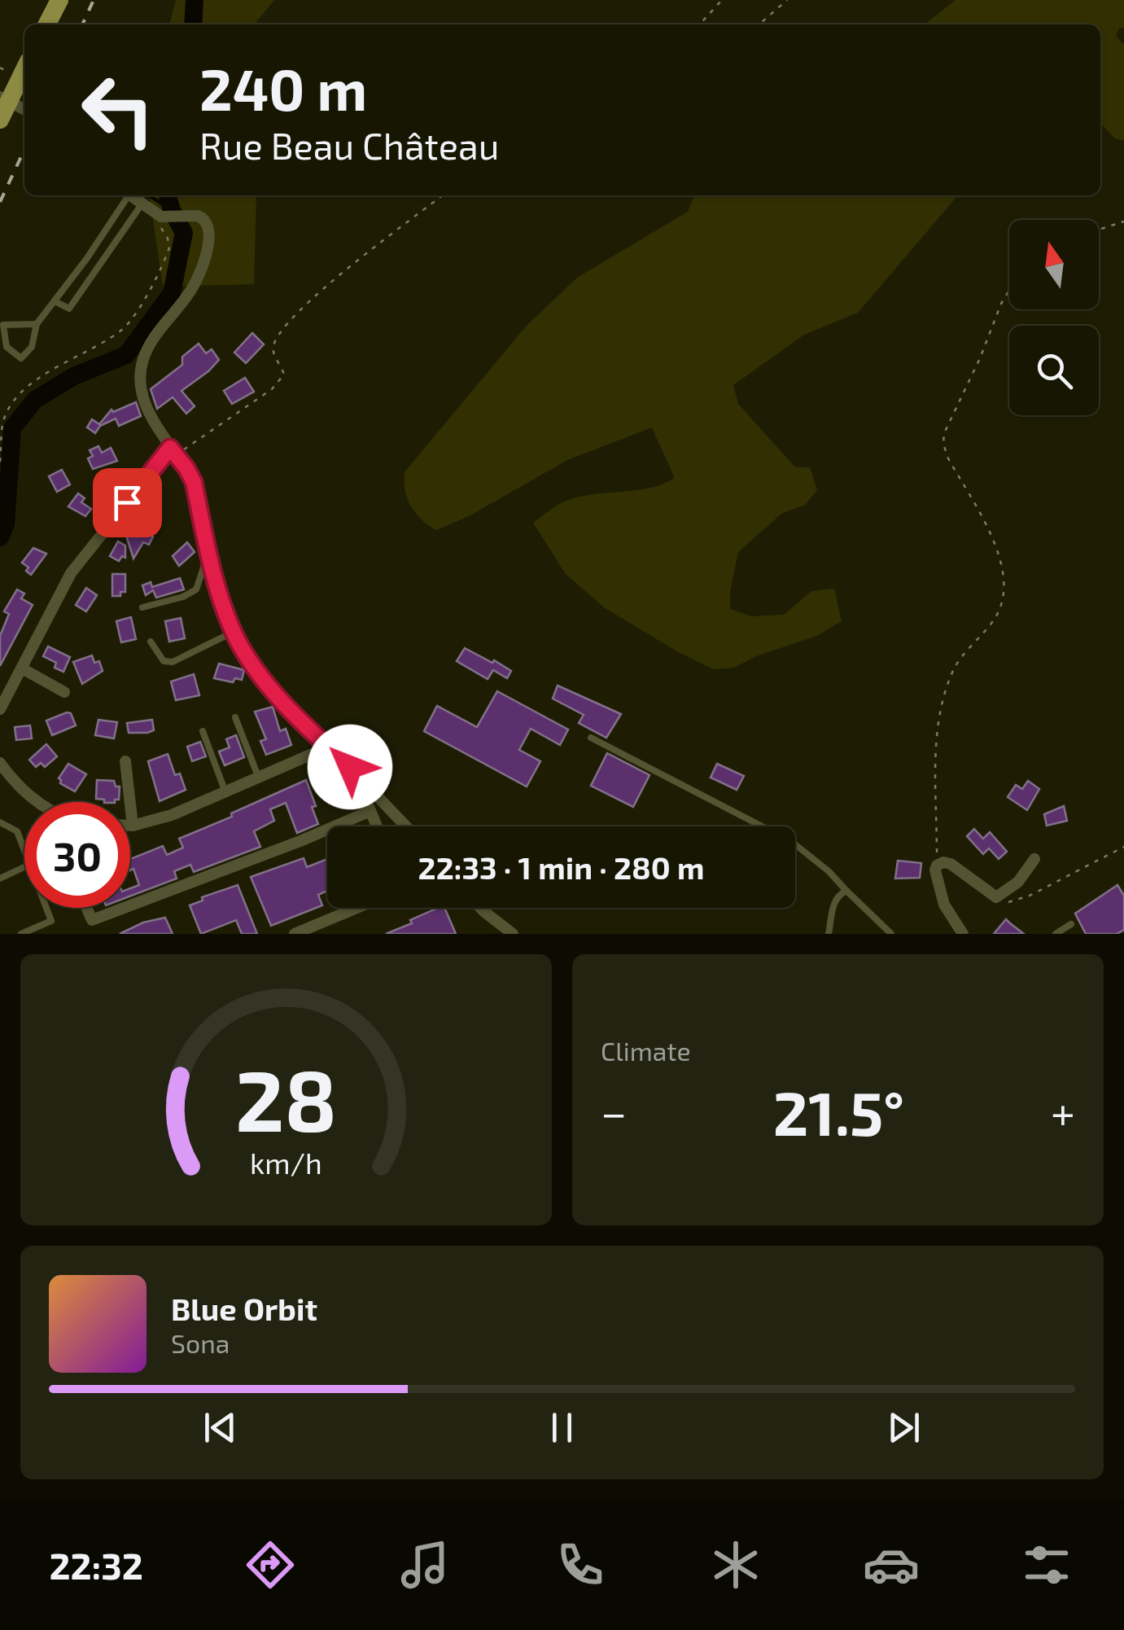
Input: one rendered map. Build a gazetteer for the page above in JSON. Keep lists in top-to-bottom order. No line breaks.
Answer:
{"north":"top","page":{"turn":["240 m","Rue Beau Château"],"limit":"30","trip":"22:33 · 1 min · 280 m","tile":"Climate","heat":["−","21.5°","+"],"song":["Blue Orbit","Sona"],"tabs":"22:32","gauge":["28","km/h"]}}
